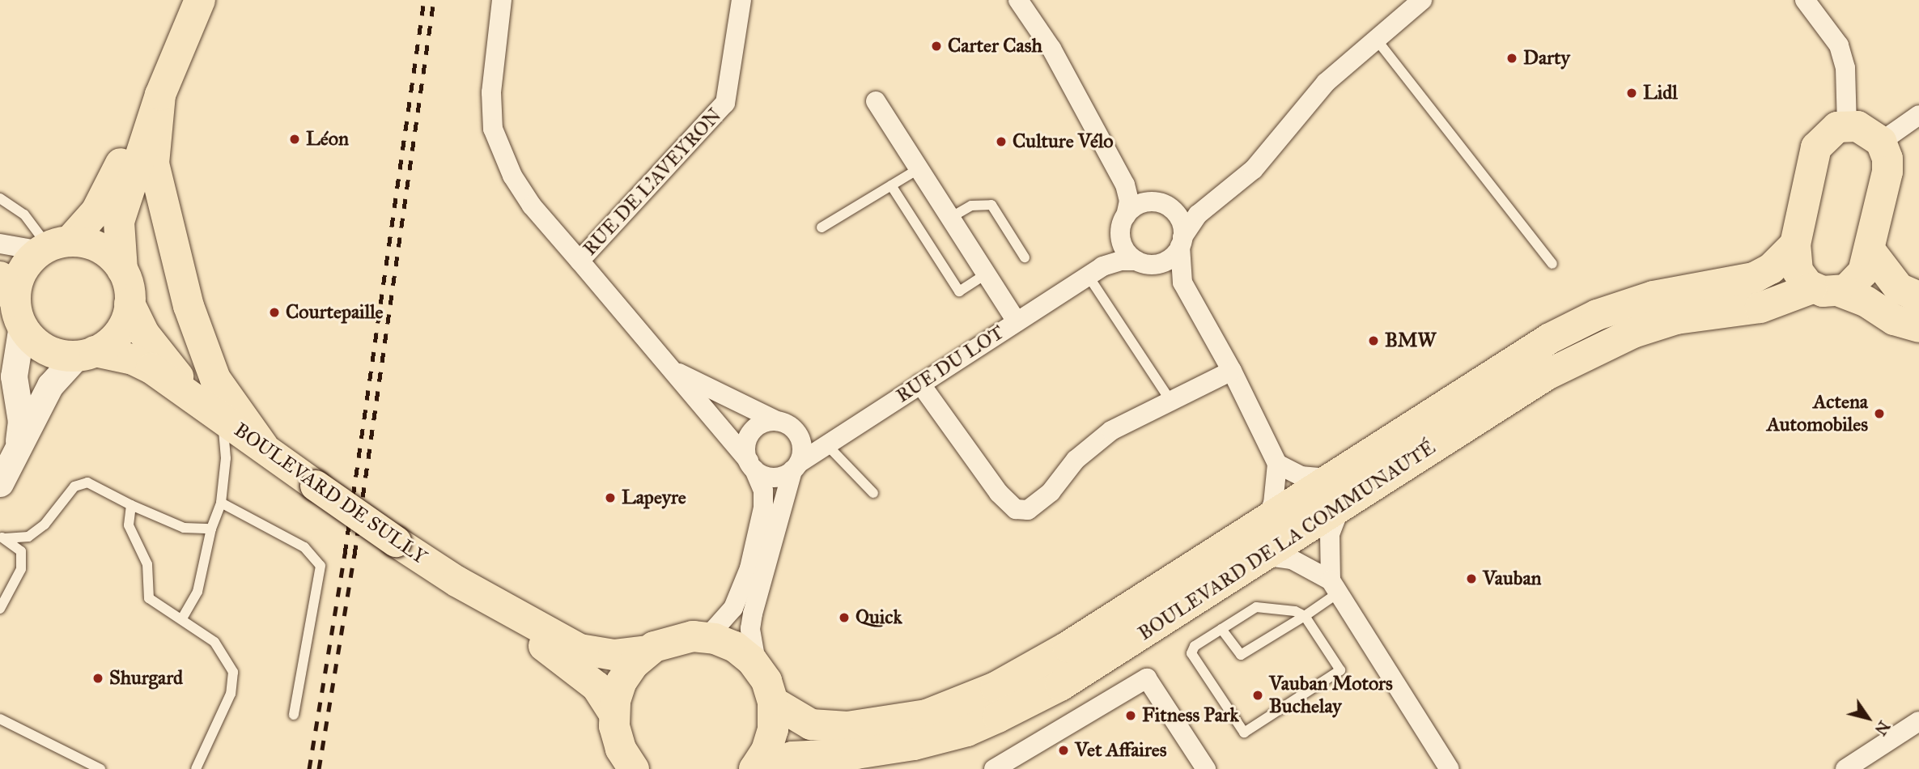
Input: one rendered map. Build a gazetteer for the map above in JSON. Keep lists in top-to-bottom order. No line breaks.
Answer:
{"streets":{"main road":["BOULEVARD DE SULLY","BOULEVARD DE LA COMMUNAUTÉ"],"street":["RUE DE L'AVEYRON","RUE DU LOT"]},"crossings":[["RUE DE L'AVEYRON","RUE DU LOT"]],"places":["Carter Cash","Darty","Lidl","Léon","Culture Vélo","Courtepaille","BMW","Actena Automobiles","Lapeyre","Vauban","Quick","Shurgard","Vauban Motors Buchelay","Fitness Park","Vet Affaires"],"north":"bottom right"}
